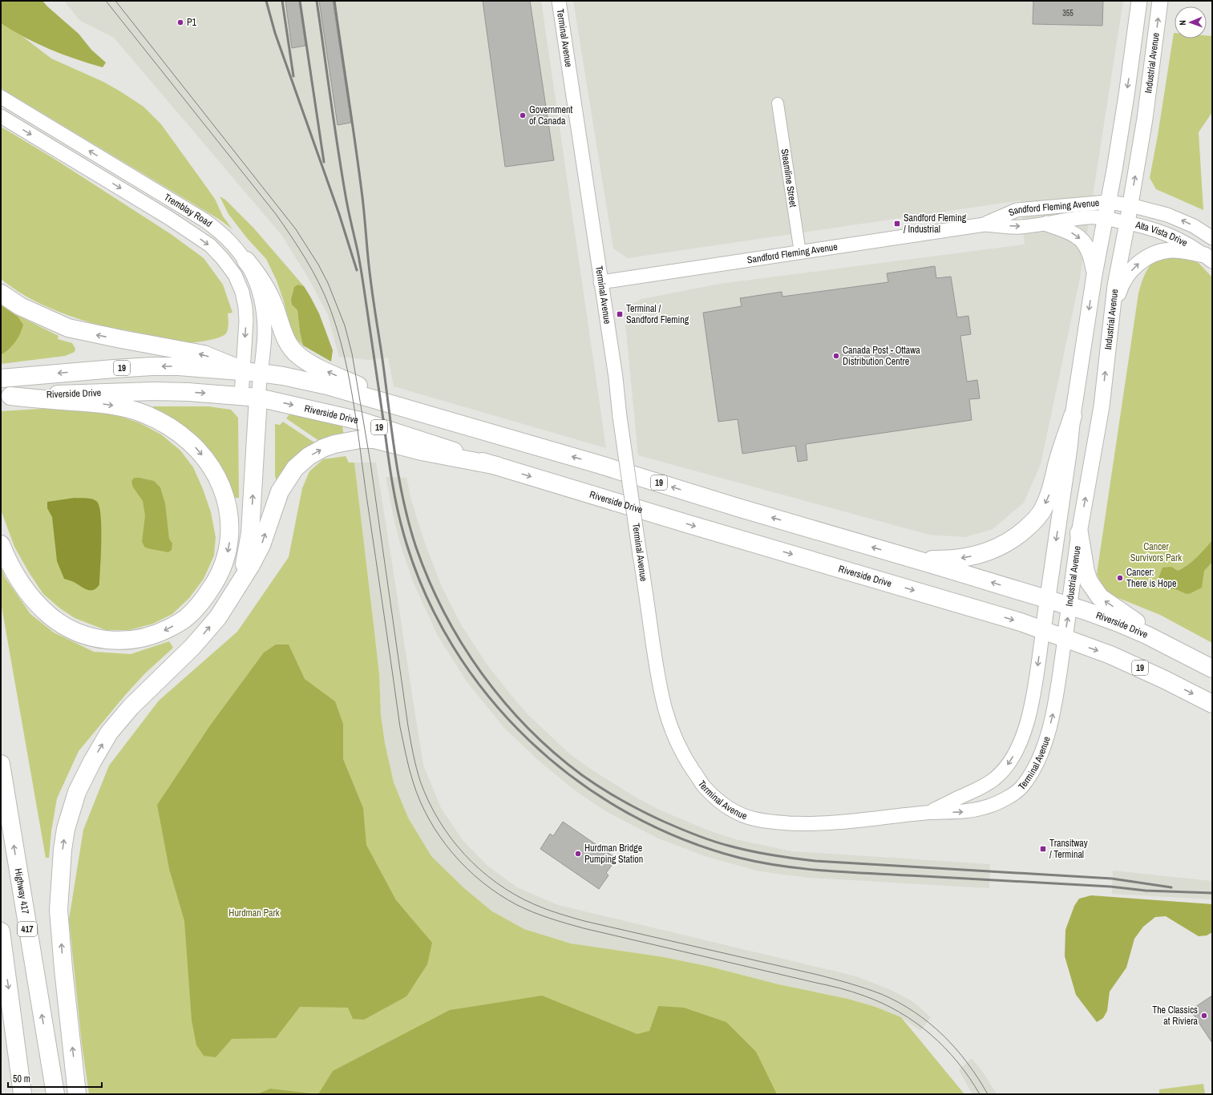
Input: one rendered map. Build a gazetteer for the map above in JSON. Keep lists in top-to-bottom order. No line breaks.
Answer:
{"streets":{"main road":["Industrial Avenue","19","Riverside Drive","Highway 417","417"],"street":["Terminal Avenue","Steamline Street","Sandford Fleming Avenue","Tremblay Road","Alta Vista Drive"]},"crossings":[["Terminal Avenue","Industrial Avenue"],["Terminal Avenue","Sandford Fleming Avenue"],["Terminal Avenue","Riverside Drive"],["Industrial Avenue","Alta Vista Drive"],["Industrial Avenue","Riverside Drive"],["Steamline Street","Sandford Fleming Avenue"],["Sandford Fleming Avenue","Alta Vista Drive"],["Tremblay Road","Riverside Drive"]],"parks":["Cancer Survivors Park","Hurdman Park"],"places":{"other":["P1","Government of Canada","Canada Post - Ottawa Distribution Centre","Cancer: There is Hope","Hurdman Bridge Pumping Station","The Classics at Riviera"],"transit":["Sandford Fleming / Industrial","Terminal / Sandford Fleming","Transitway / Terminal"]},"house_numbers":["355"],"scale_bar":"50 m","north":"left"}
